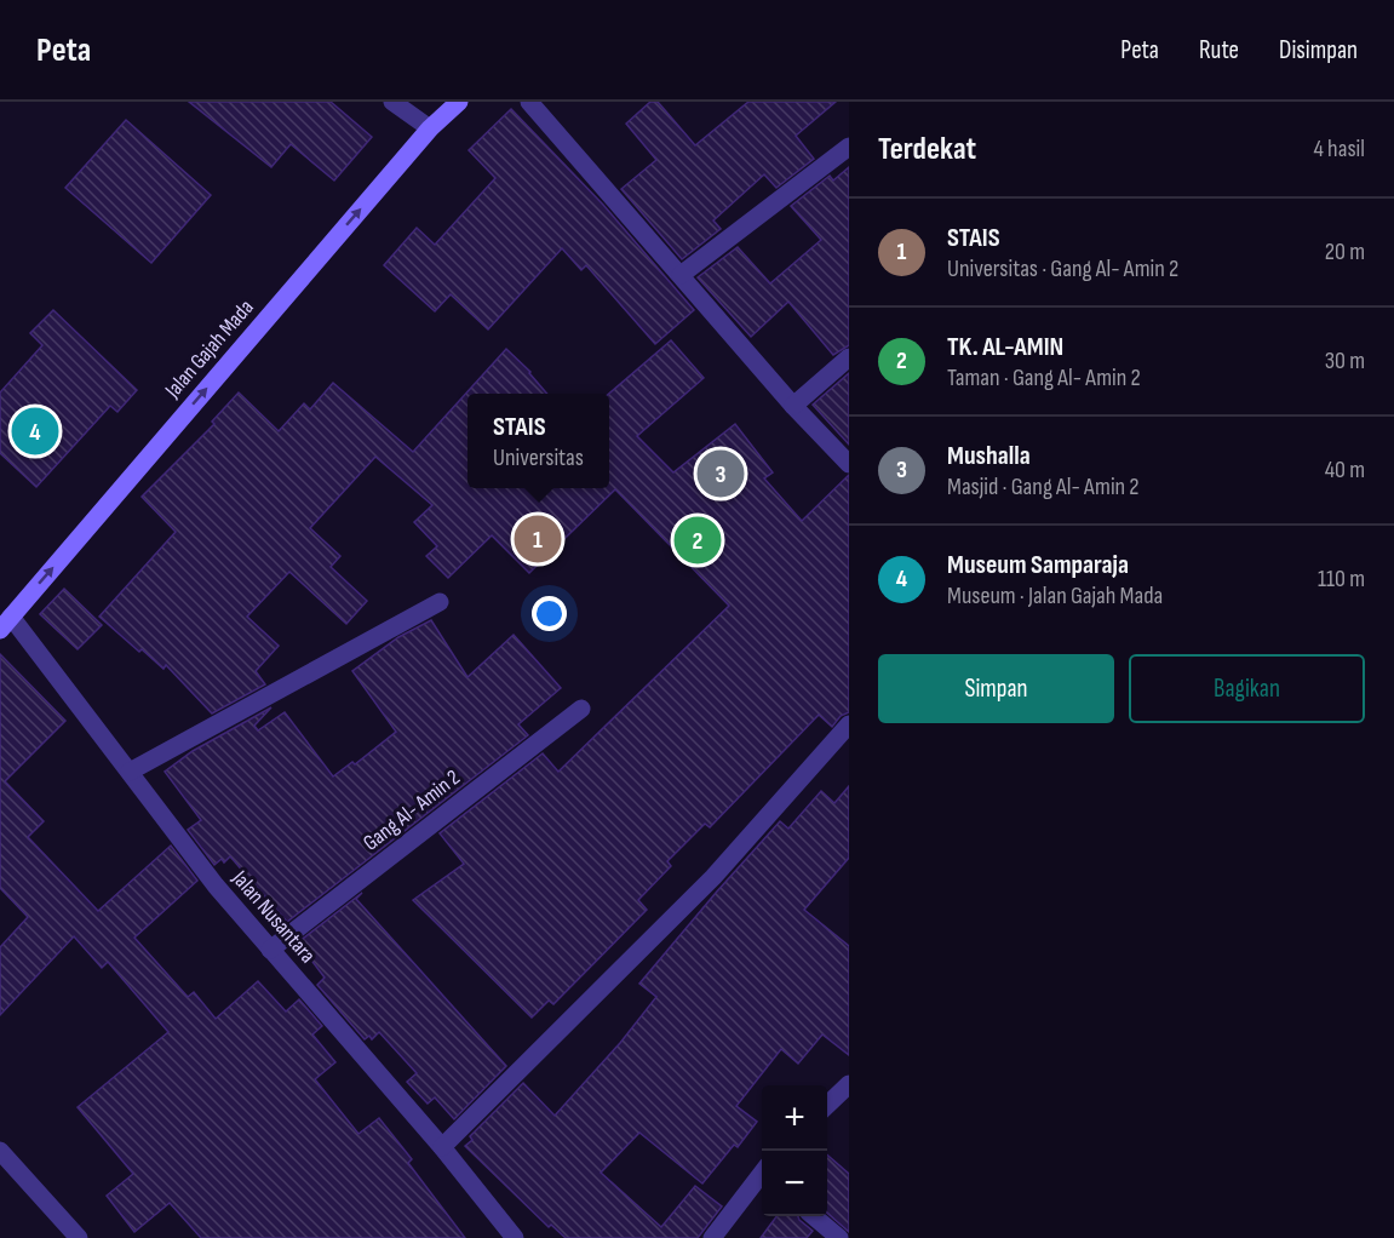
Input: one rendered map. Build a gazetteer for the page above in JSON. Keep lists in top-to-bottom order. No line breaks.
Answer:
{"streets":{"main road":["Jalan Gajah Mada"],"street":["Gang Al- Amin 2","Jalan Nusantara"]},"crossings":[["Jalan Gajah Mada","Jalan Nusantara"],["Gang Al- Amin 2","Jalan Nusantara"]],"one_way":["Jalan Gajah Mada"],"page":{"header":"Peta","nav":["Peta","Rute","Disimpan"],"heading":["Terdekat","4 hasil"],"list":[{"mark":"1","name":"STAIS","note":"Universitas · Gang Al- Amin 2","value":"20 m"},{"mark":"2","name":"TK. AL-AMIN","note":"Taman · Gang Al- Amin 2","value":"30 m"},{"mark":"3","name":"Mushalla","note":"Masjid · Gang Al- Amin 2","value":"40 m"},{"mark":"4","name":"Museum Samparaja","note":"Museum · Jalan Gajah Mada","value":"110 m"}],"popup":["STAIS","Universitas"],"pins":["4","3","1","2"],"buttons":["Simpan","Bagikan"],"map_buttons":["+","−"]}}
